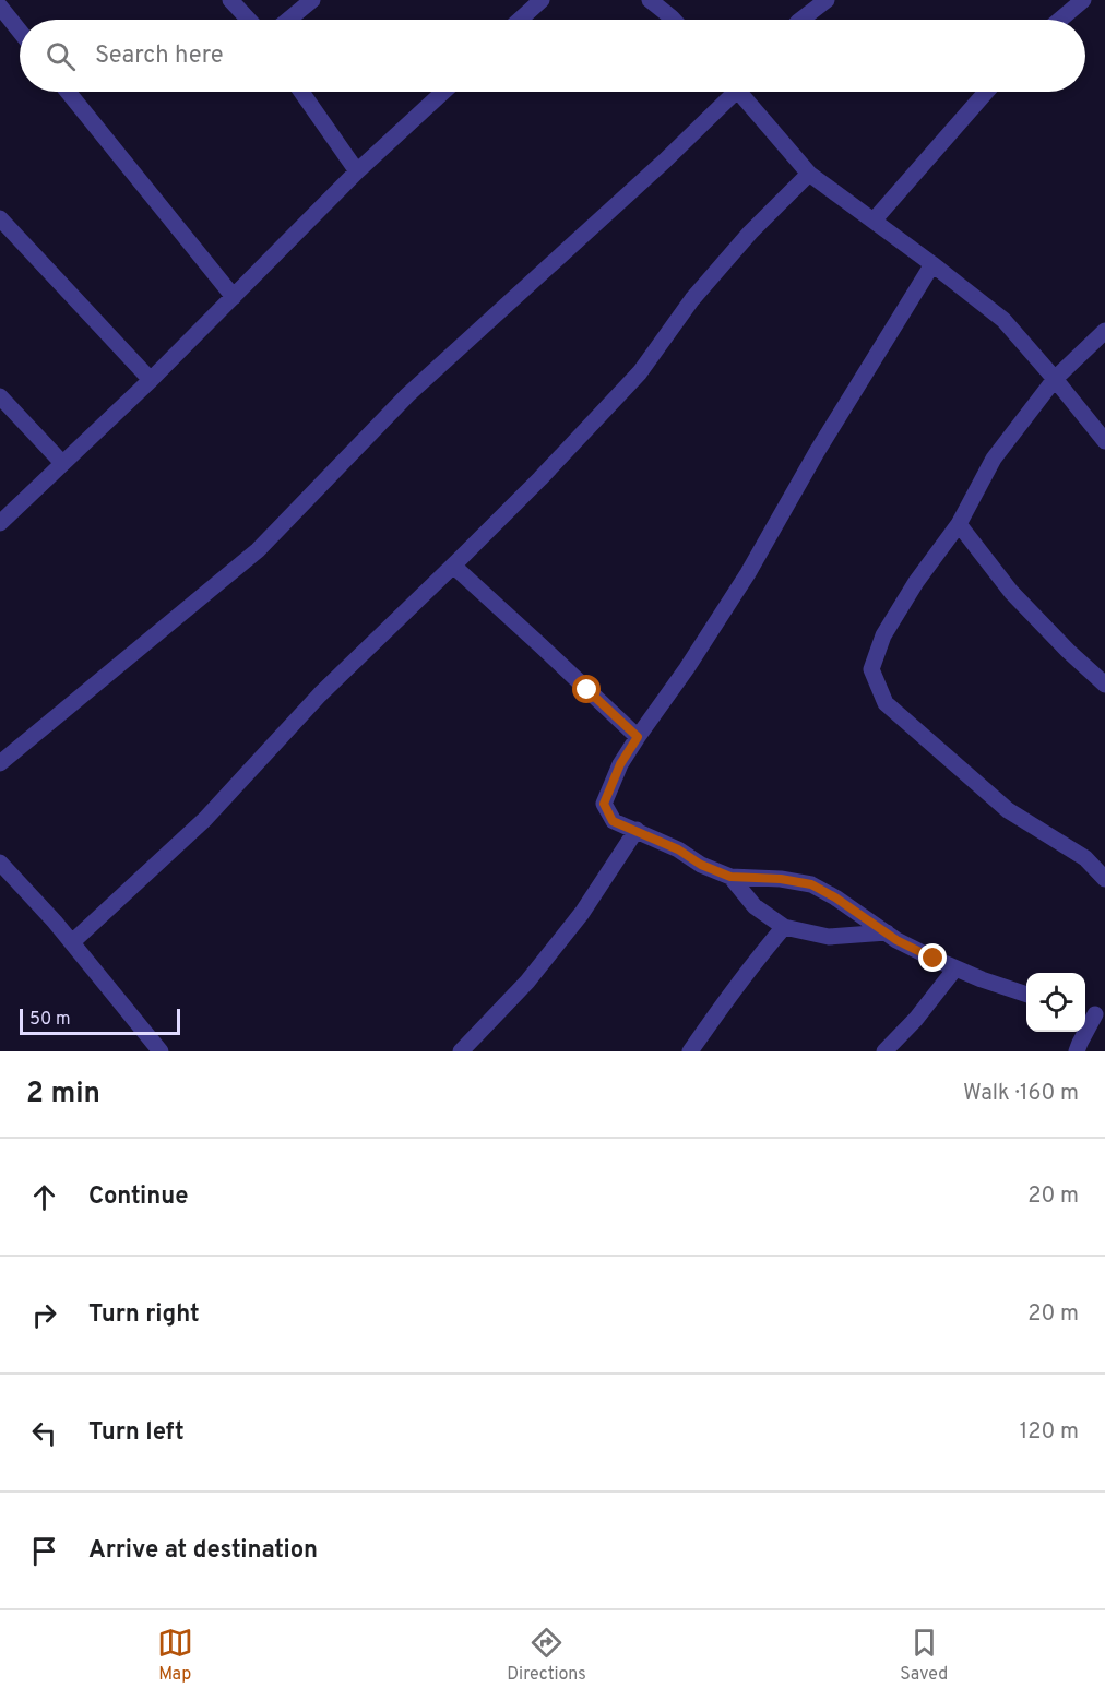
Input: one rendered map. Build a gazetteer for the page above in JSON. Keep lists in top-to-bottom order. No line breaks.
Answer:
{"scale_bar":"50 m","page":{"search":"Search here","scale":"50 m","heading":["2 min","Walk · 160 m"],"list":[["Continue","20 m"],["Turn right","20 m"],["Turn left","120 m"],"Arrive at destination"],"nav":["Map","Directions","Saved"]}}
